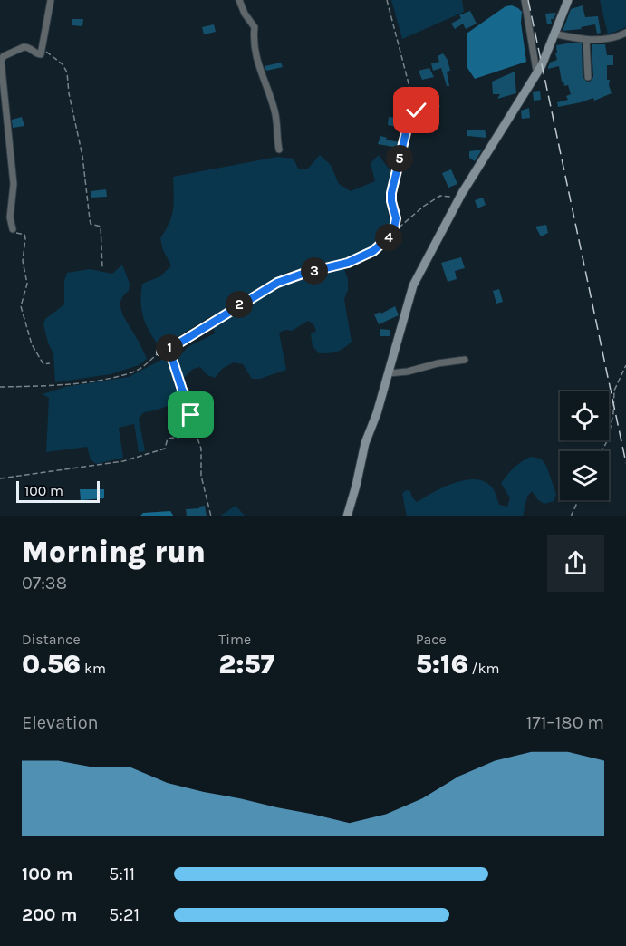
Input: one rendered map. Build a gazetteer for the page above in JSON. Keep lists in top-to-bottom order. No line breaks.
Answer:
{"scale_bar":"100 m","page":{"pins":["5","4","3","2","1"],"scale":"100 m","heading":["Morning run","07:38"],"stats":[["Distance","0.56 km"],["Time","2:57"],["Pace","5:16 /km"]],"chart":["Elevation","171–180 m"],"list":[{"name":"100 m","note":"5:11"},{"name":"200 m","note":"5:21"}]}}
